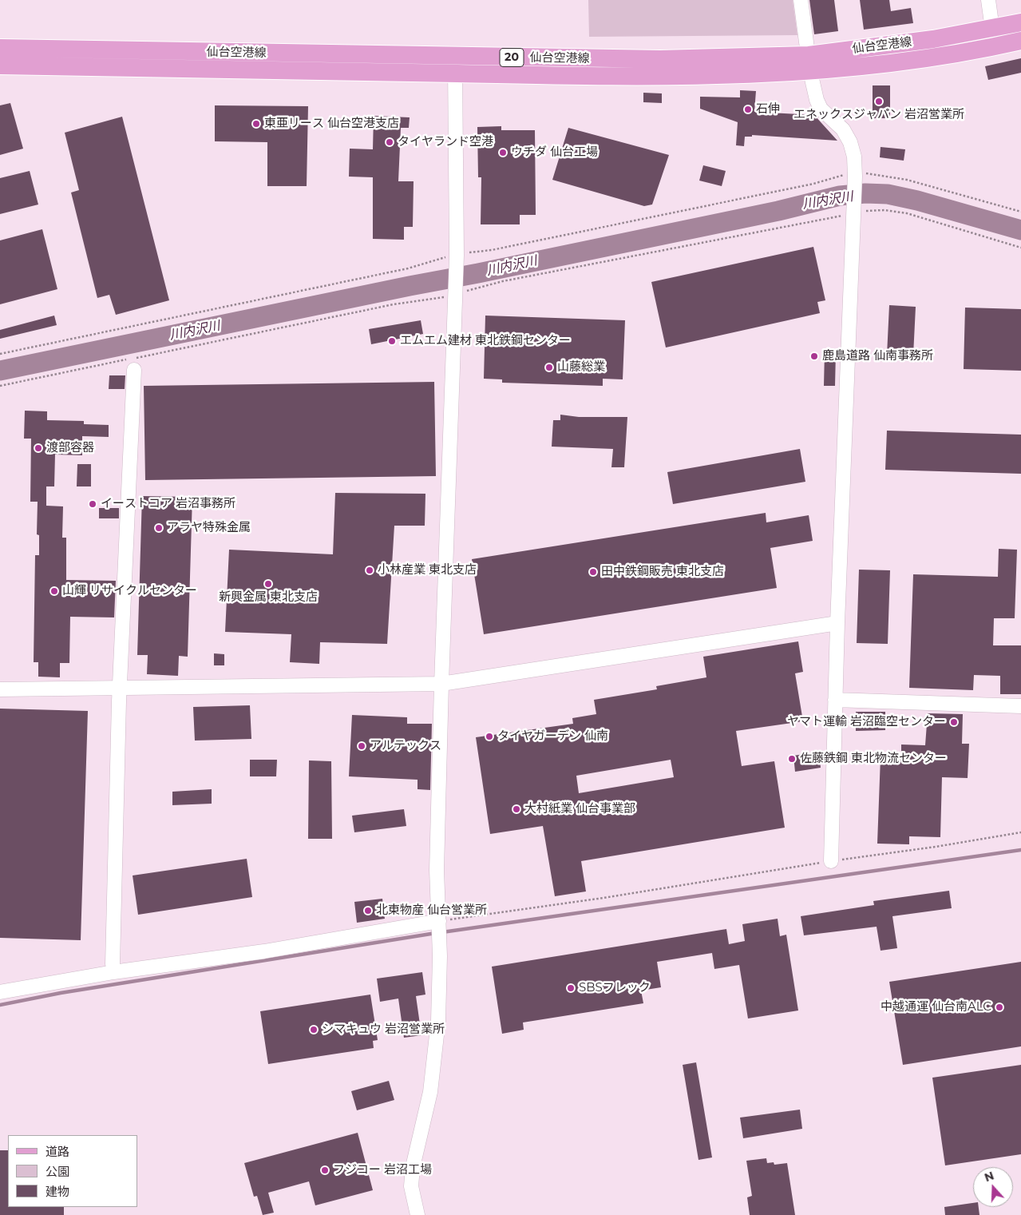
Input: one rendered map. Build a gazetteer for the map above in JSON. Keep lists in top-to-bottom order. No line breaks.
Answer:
{"streets":{"main road":["仙台空港線","20"]},"water":["川内沢川"],"places":["エネックスジャパン 岩沼営業所","石伸","東亜リース 仙台空港支店","タイヤランド空港","ウチダ 仙台工場","エムエム建材 東北鉄鋼センター","鹿島道路 仙南事務所","山藤総業","渡部容器","イーストコア 岩沼事務所","アラヤ特殊金属","小林産業 東北支店","田中鉄鋼販売 東北支店","新興金属 東北支店","山輝 リサイクルセンター","ヤマト運輸 岩沼臨空センター","タイヤガーデン 仙南","アルテックス","佐藤鉄鋼 東北物流センター","大村紙業 仙台事業部","北東物産 仙台営業所","SBSフレック","中越通運 仙台南ALC","シマキュウ 岩沼営業所","フジコー 岩沼工場"],"legend":["道路","公園","建物"],"north":"top"}
